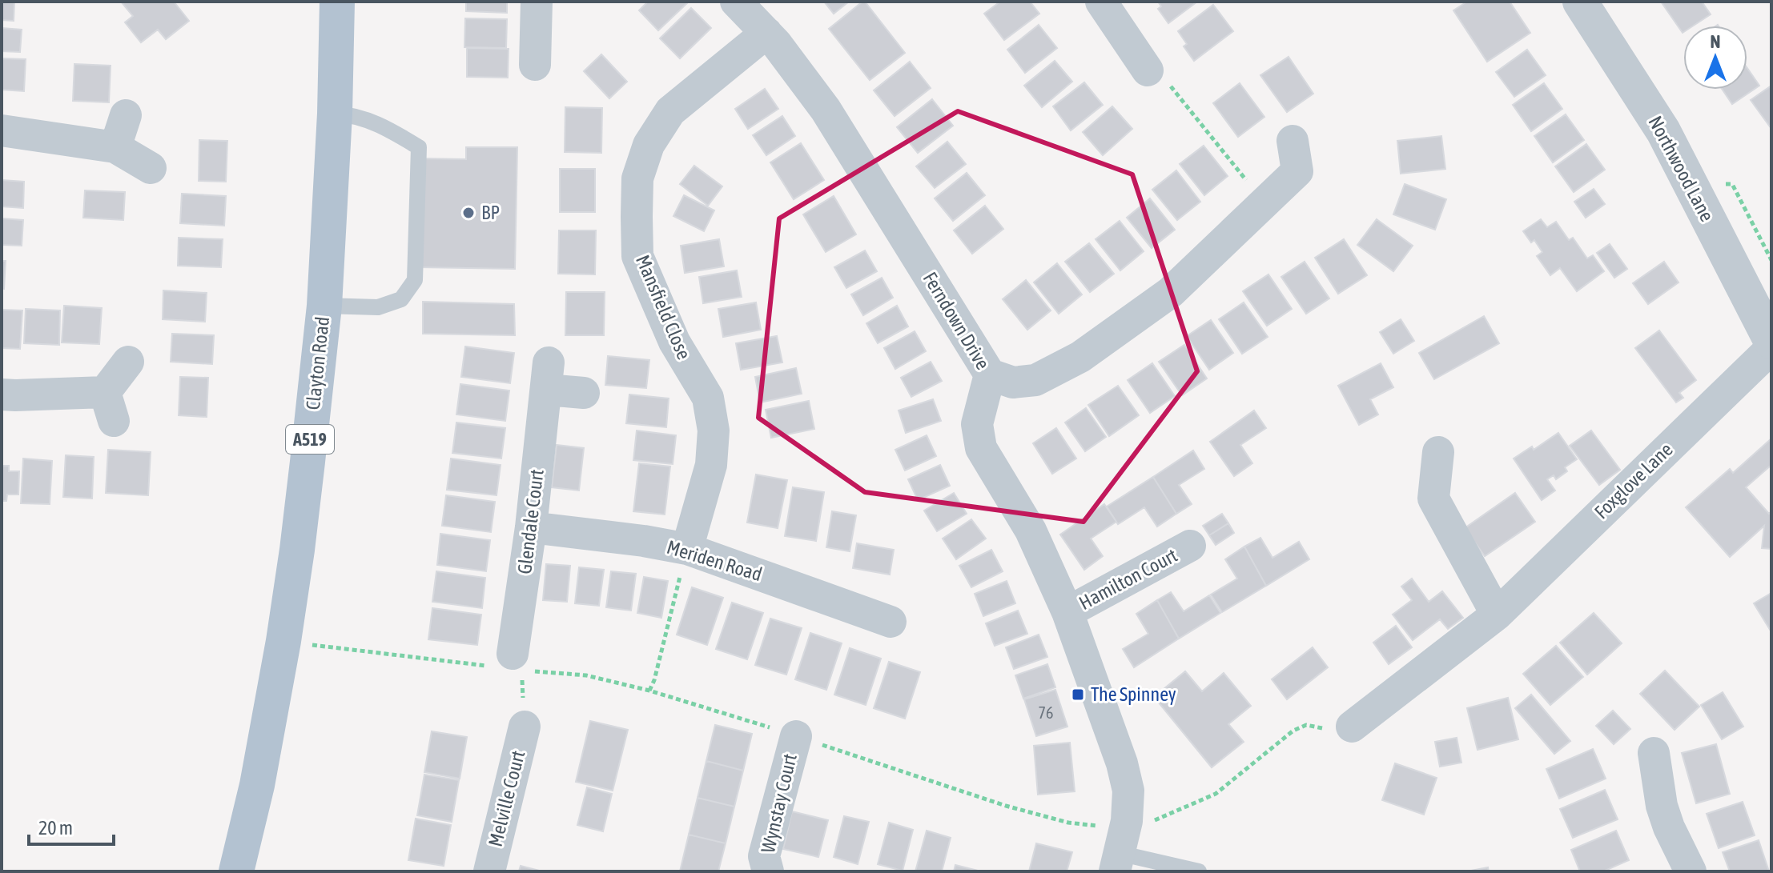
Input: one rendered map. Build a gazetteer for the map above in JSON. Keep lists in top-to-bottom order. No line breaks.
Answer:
{"streets":{"main road":["Clayton Road","A519"],"street":["Northwood Lane","Mansfield Close","Ferndown Drive","Foxglove Lane","Glendale Court","Meriden Road","Hamilton Court","Melville Court","Wynstay Court"]},"crossings":[["Mansfield Close","Ferndown Drive"],["Mansfield Close","Meriden Road"],["Ferndown Drive","Hamilton Court"],["Glendale Court","Meriden Road"]],"places":{"other":["BP"],"transit":["The Spinney"]},"house_numbers":["76"],"scale_bar":"20 m","north":"top"}
